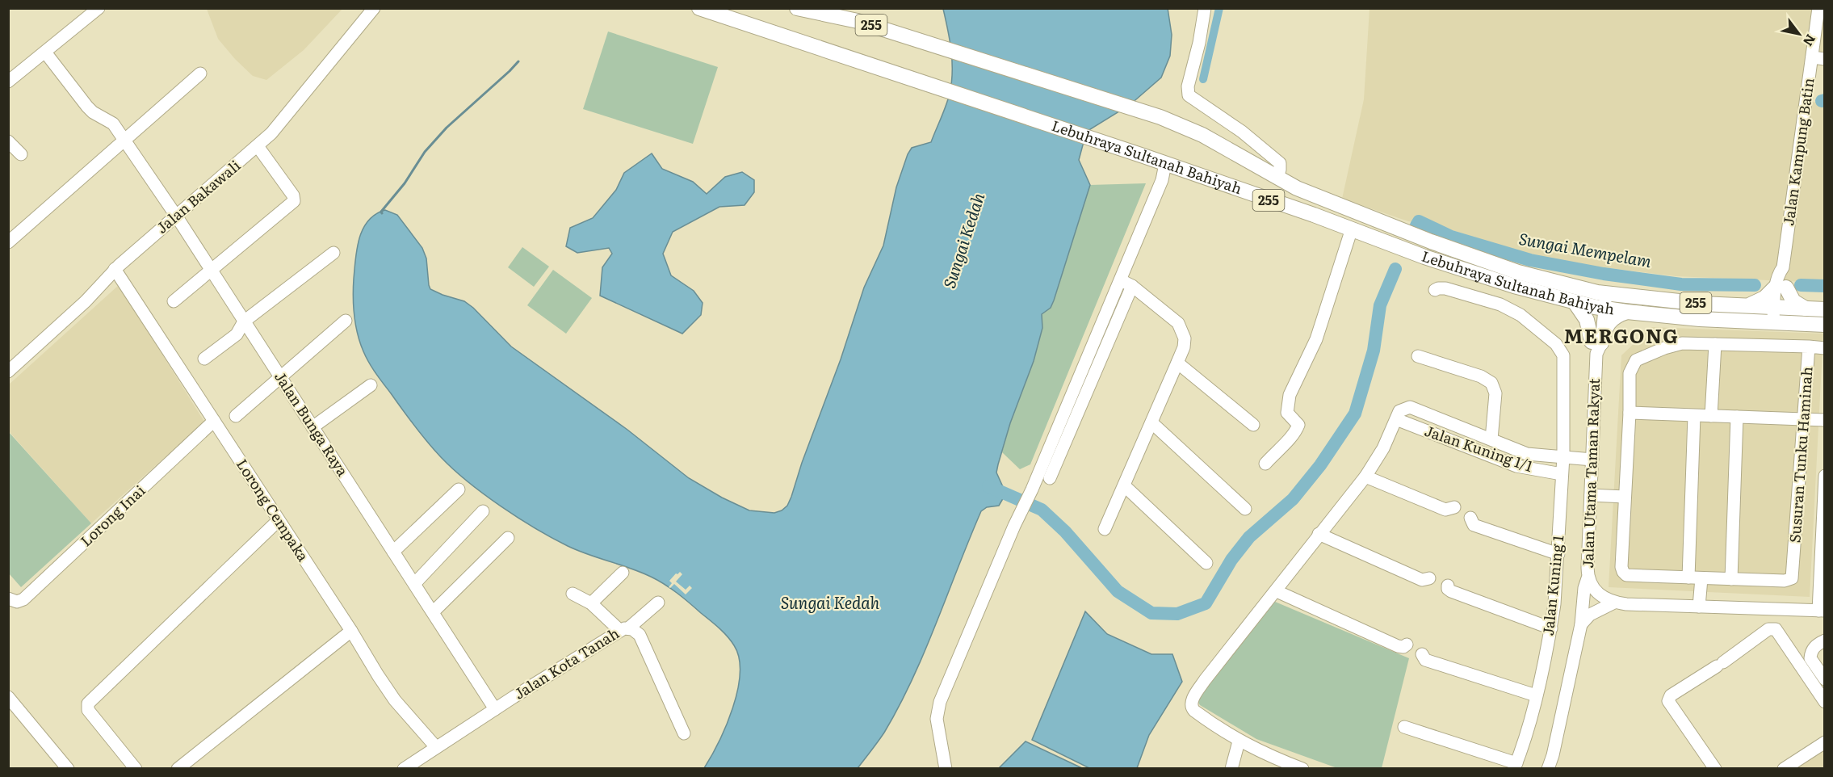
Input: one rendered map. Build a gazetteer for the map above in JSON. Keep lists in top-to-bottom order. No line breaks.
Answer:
{"streets":{"main road":["255","Lebuhraya Sultanah Bahiyah"],"street":["Jalan Kampung Batin","Jalan Bakawali","Jalan Bunga Raya","Jalan Kuning 1/1","Susuran Tunku Haminah","Jalan Utama Taman Rakyat","Lorong Cempaka","Lorong Inai","Jalan Kuning 1","Jalan Kota Tanah"]},"crossings":[["Jalan Kampung Batin","Lebuhraya Sultanah Bahiyah"],["Lebuhraya Sultanah Bahiyah","Jalan Utama Taman Rakyat"],["Jalan Bakawali","Jalan Bunga Raya"],["Jalan Bakawali","Lorong Cempaka"],["Jalan Bunga Raya","Jalan Kota Tanah"],["Jalan Kuning 1/1","Jalan Kuning 1"],["Lorong Cempaka","Lorong Inai"],["Lorong Cempaka","Jalan Kota Tanah"]],"districts":["MERGONG"],"water":["Sungai Kedah","Sungai Mempelam"],"north":"bottom right"}
